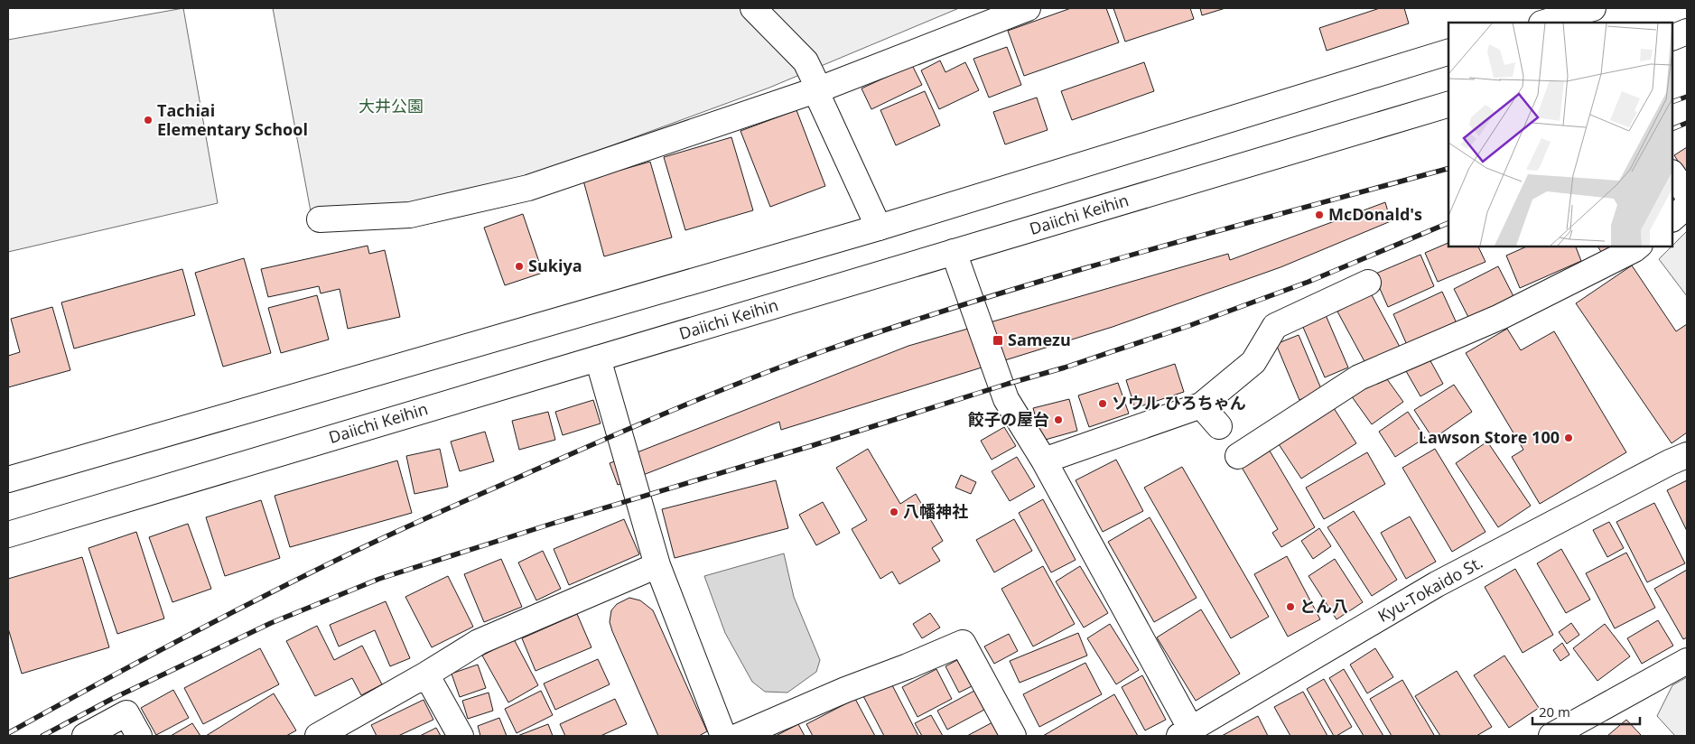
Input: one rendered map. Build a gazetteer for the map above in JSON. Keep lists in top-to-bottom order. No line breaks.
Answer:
{"streets":{"main road":["Daiichi Keihin","Kyu-Tokaido St."]},"parks":["大井公園"],"places":{"other":["Tachiai Elementary School","McDonald's","Sukiya","ソウル ひろちゃん","餃子の屋台","Lawson Store 100","八幡神社","とん八"],"transit":["Samezu"]},"scale_bar":"20 m"}
